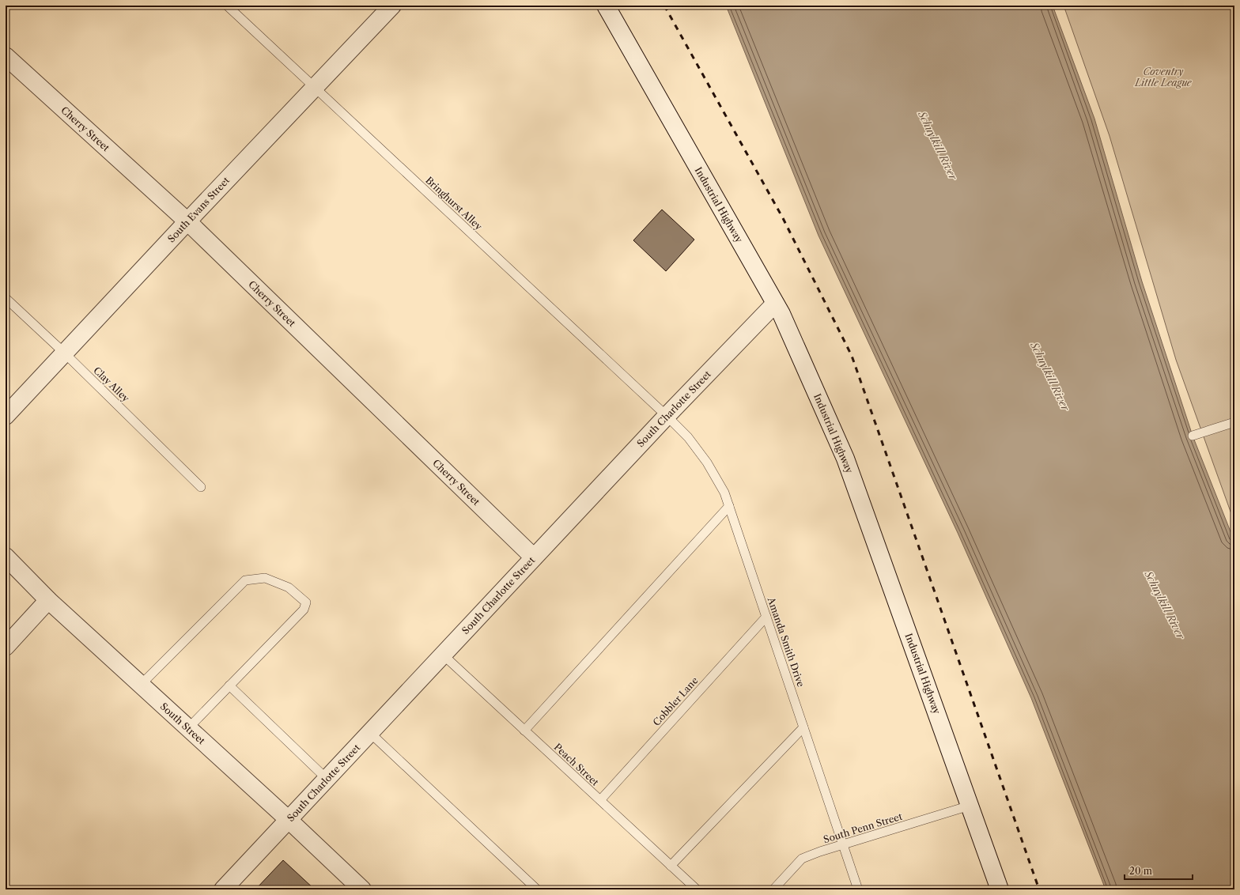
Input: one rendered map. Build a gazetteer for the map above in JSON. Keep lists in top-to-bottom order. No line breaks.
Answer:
{"streets":{"street":["Cherry Street","Industrial Highway","South Evans Street","South Charlotte Street","South Street"],"lane":["Bringhurst Alley","Clay Alley","Amanda Smith Drive","Cobbler Lane","Peach Street","South Penn Street"]},"crossings":[["Cherry Street","South Evans Street"],["Cherry Street","South Charlotte Street"],["Bringhurst Alley","South Evans Street"],["Bringhurst Alley","South Charlotte Street"],["Bringhurst Alley","Amanda Smith Drive"],["Industrial Highway","South Charlotte Street"],["Industrial Highway","South Penn Street"],["South Evans Street","Clay Alley"],["South Charlotte Street","Amanda Smith Drive"],["South Charlotte Street","South Street"],["South Charlotte Street","Peach Street"],["Amanda Smith Drive","Cobbler Lane"],["Amanda Smith Drive","South Penn Street"],["Cobbler Lane","Peach Street"]],"water":["Schuylkill River"],"parks":["Coventry Little League"],"scale_bar":"20 m"}
